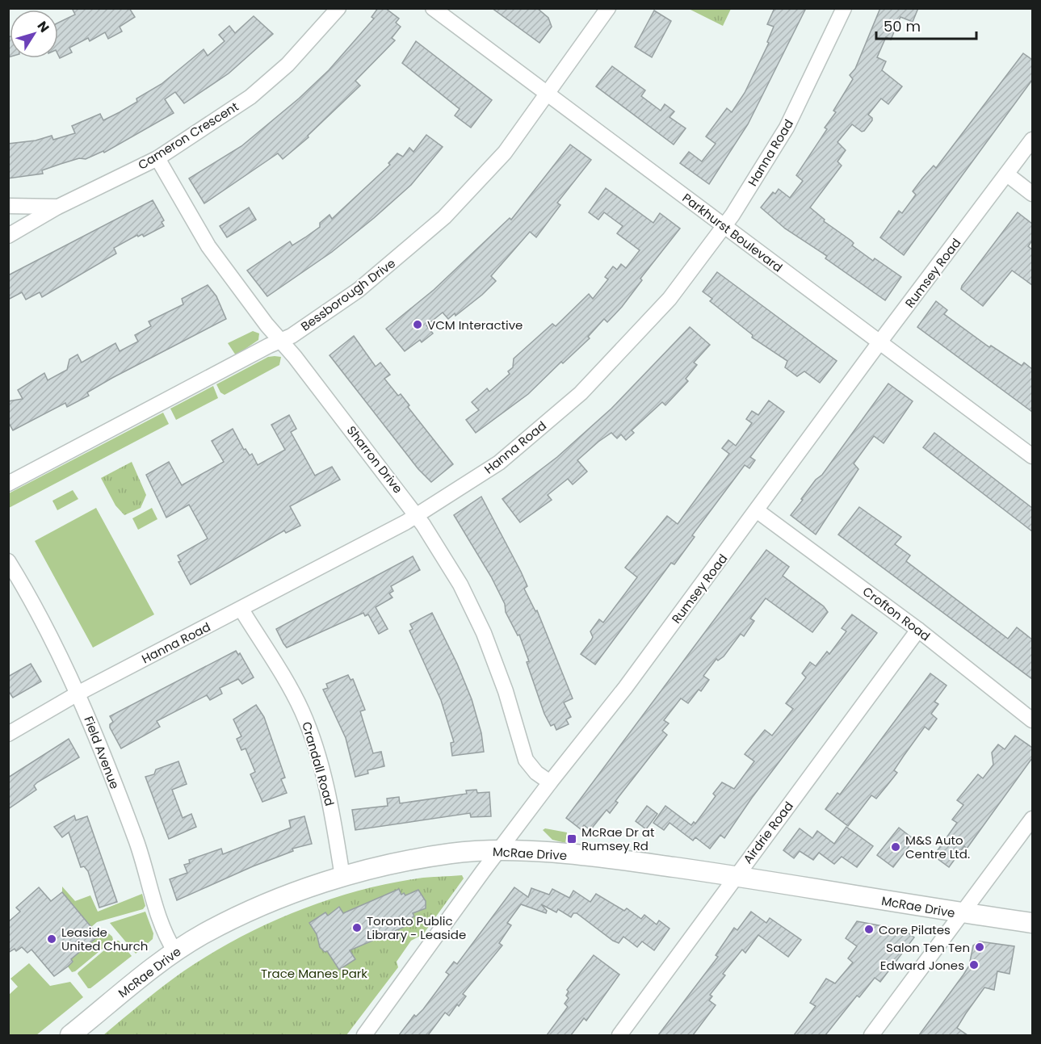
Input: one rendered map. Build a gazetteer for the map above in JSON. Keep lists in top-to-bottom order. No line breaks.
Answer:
{"streets":{"street":["Cameron Crescent","Hanna Road","Parkhurst Boulevard","Rumsey Road","Bessborough Drive","Sharron Drive","Crofton Road","Field Avenue","Crandall Road","Airdrie Road","McRae Drive"]},"crossings":[["Cameron Crescent","Sharron Drive"],["Hanna Road","Parkhurst Boulevard"],["Hanna Road","Sharron Drive"],["Hanna Road","Field Avenue"],["Hanna Road","Crandall Road"],["Parkhurst Boulevard","Rumsey Road"],["Parkhurst Boulevard","Bessborough Drive"],["Rumsey Road","Sharron Drive"],["Rumsey Road","Crofton Road"],["Rumsey Road","McRae Drive"],["Bessborough Drive","Sharron Drive"],["Crofton Road","Airdrie Road"],["Field Avenue","McRae Drive"],["Crandall Road","McRae Drive"],["Airdrie Road","McRae Drive"]],"parks":["Trace Manes Park"],"places":{"other":["VCM Interactive","M&S Auto Centre Ltd.","Toronto Public Library - Leaside","Core Pilates","Leaside United Church","Salon Ten Ten","Edward Jones"],"transit":["McRae Dr at Rumsey Rd"]},"scale_bar":"50 m","north":"top right"}
